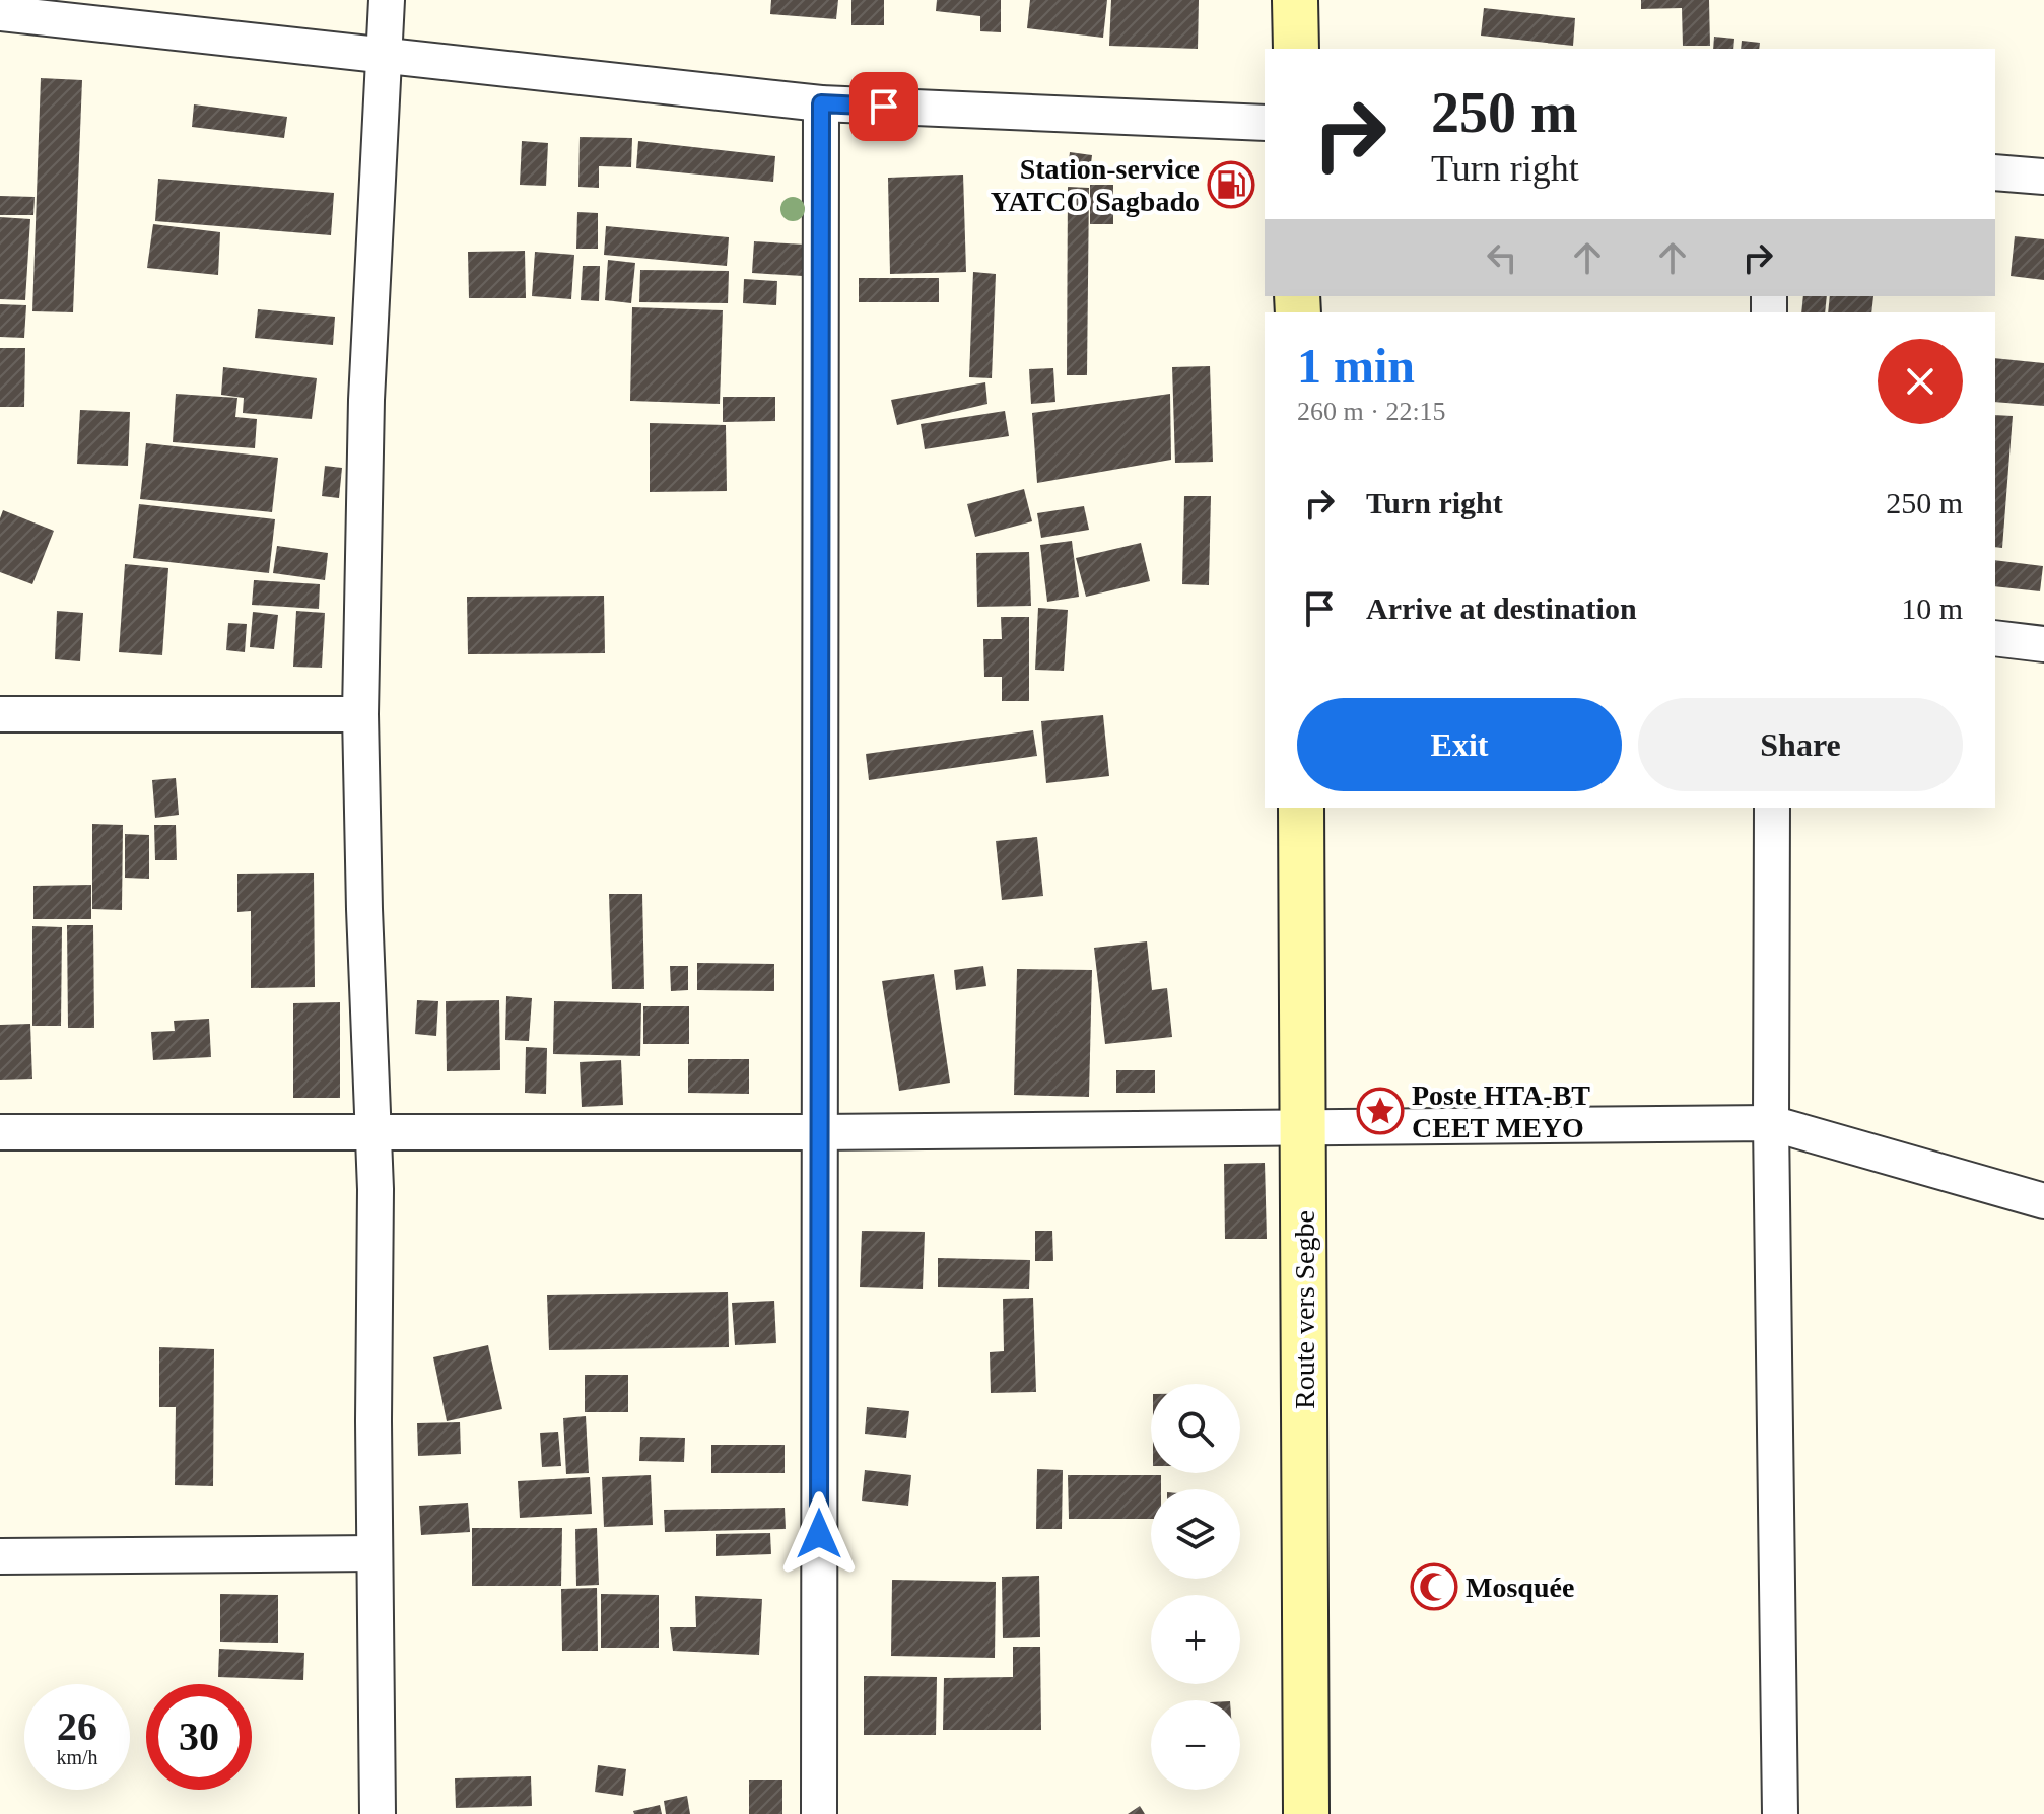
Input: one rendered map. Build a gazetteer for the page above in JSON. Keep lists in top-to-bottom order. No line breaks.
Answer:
{"streets":{"main road":["Route vers Segbe"]},"places":{"fuel station":["Station-service YATCO Sagbado"],"place":["Poste HTA-BT CEET MEYO"],"mosque":["Mosquée"]},"page":{"turn":["250 m","Turn right"],"heading":["1 min","260 m · 22:15"],"list":[{"name":"Turn right","value":"250 m"},{"name":"Arrive at destination","value":"10 m"}],"buttons":["Exit","Share"],"map_buttons":["+","−"],"speed":"26 km/h","limit":"30"}}
